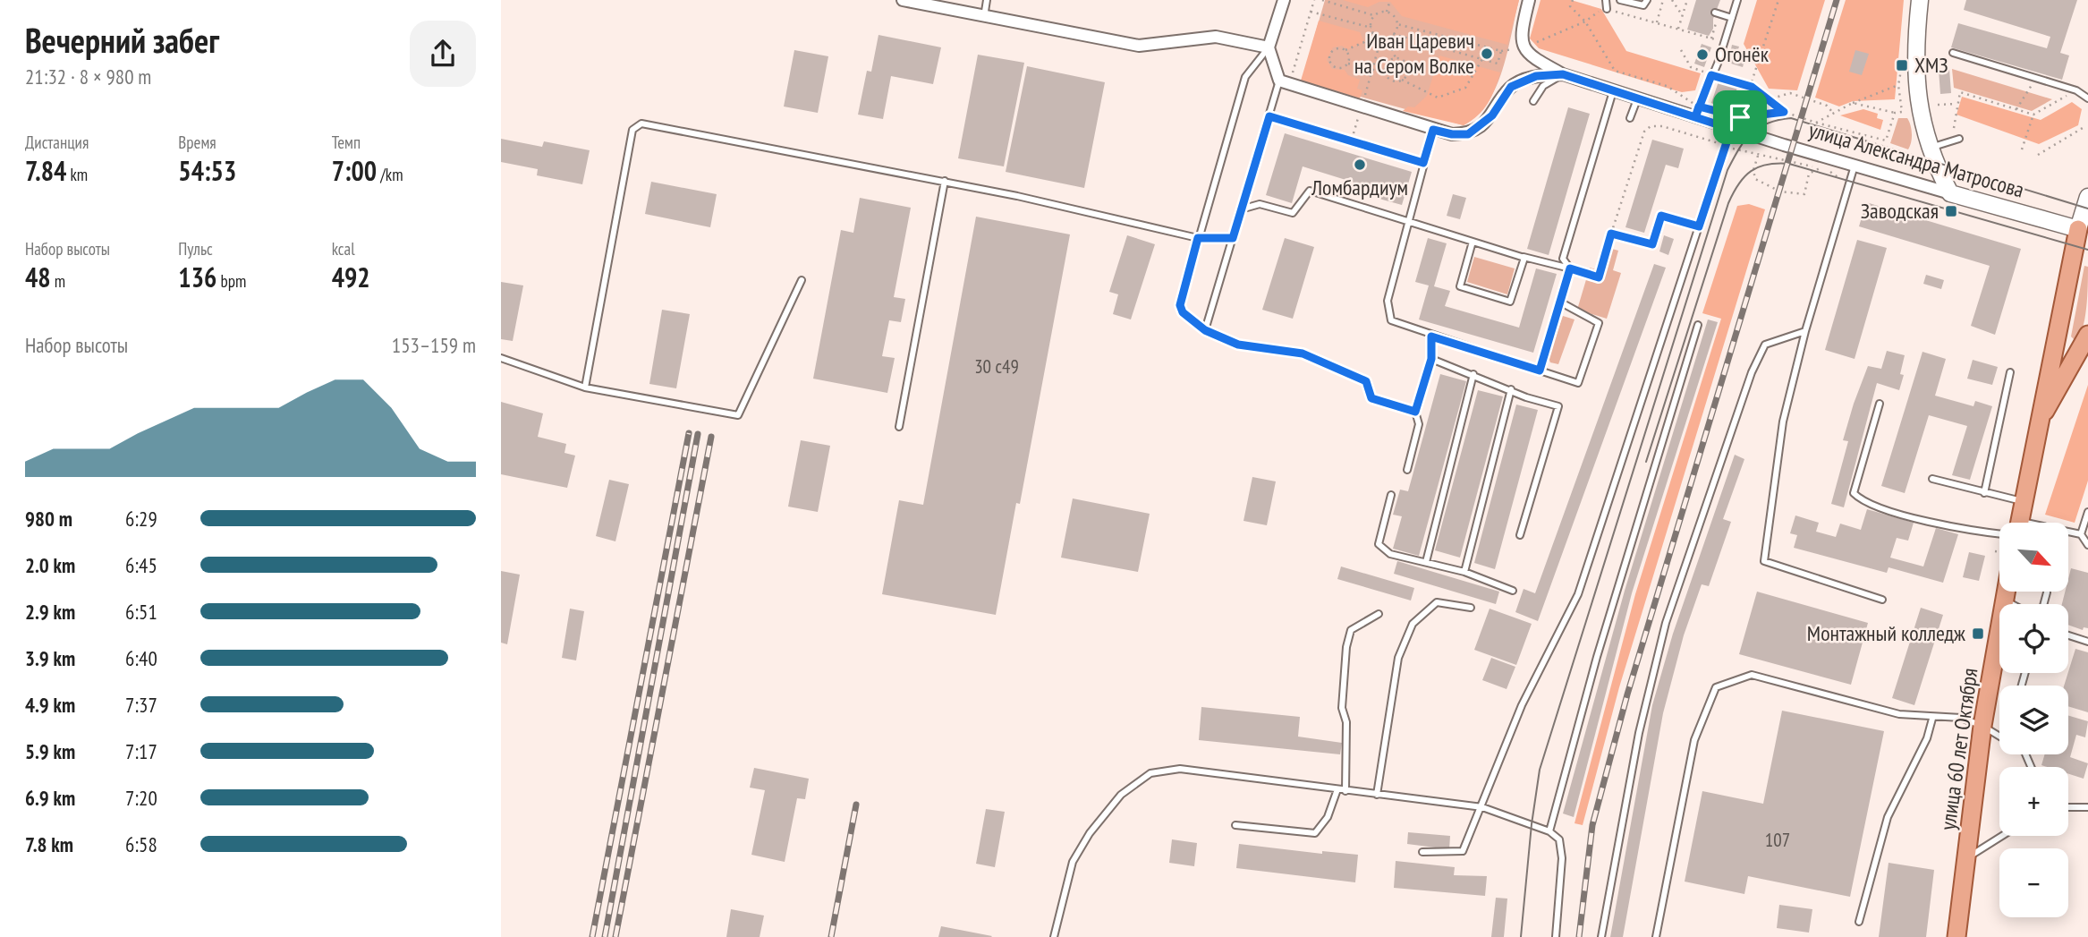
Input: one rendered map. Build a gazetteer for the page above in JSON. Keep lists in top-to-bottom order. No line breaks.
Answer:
{"streets":{"main road":["улица Александра Матросова","улица 60 лет Октября"]},"places":{"other":["Иван Царевич на Сером Волке","Огонёк","Ломбардиум"],"transit":["ХМЗ","Заводская","Монтажный колледж"]},"house_numbers":["30 с49","107"],"north":"bottom right","page":{"heading":["Вечерний забег","21:32 · 8 × 980 m"],"stats":[["Дистанция","7.84 km"],["Время","54:53"],["Темп","7:00 /km"],["Набор высоты","48 m"],["Пульс","136 bpm"],["kcal","492"]],"chart":["Набор высоты","153–159 m"],"list":[{"name":"980 m","note":"6:29"},{"name":"2.0 km","note":"6:45"},{"name":"2.9 km","note":"6:51"},{"name":"3.9 km","note":"6:40"},{"name":"4.9 km","note":"7:37"},{"name":"5.9 km","note":"7:17"},{"name":"6.9 km","note":"7:20"},{"name":"7.8 km","note":"6:58"}],"map_buttons":["+","−"]}}
